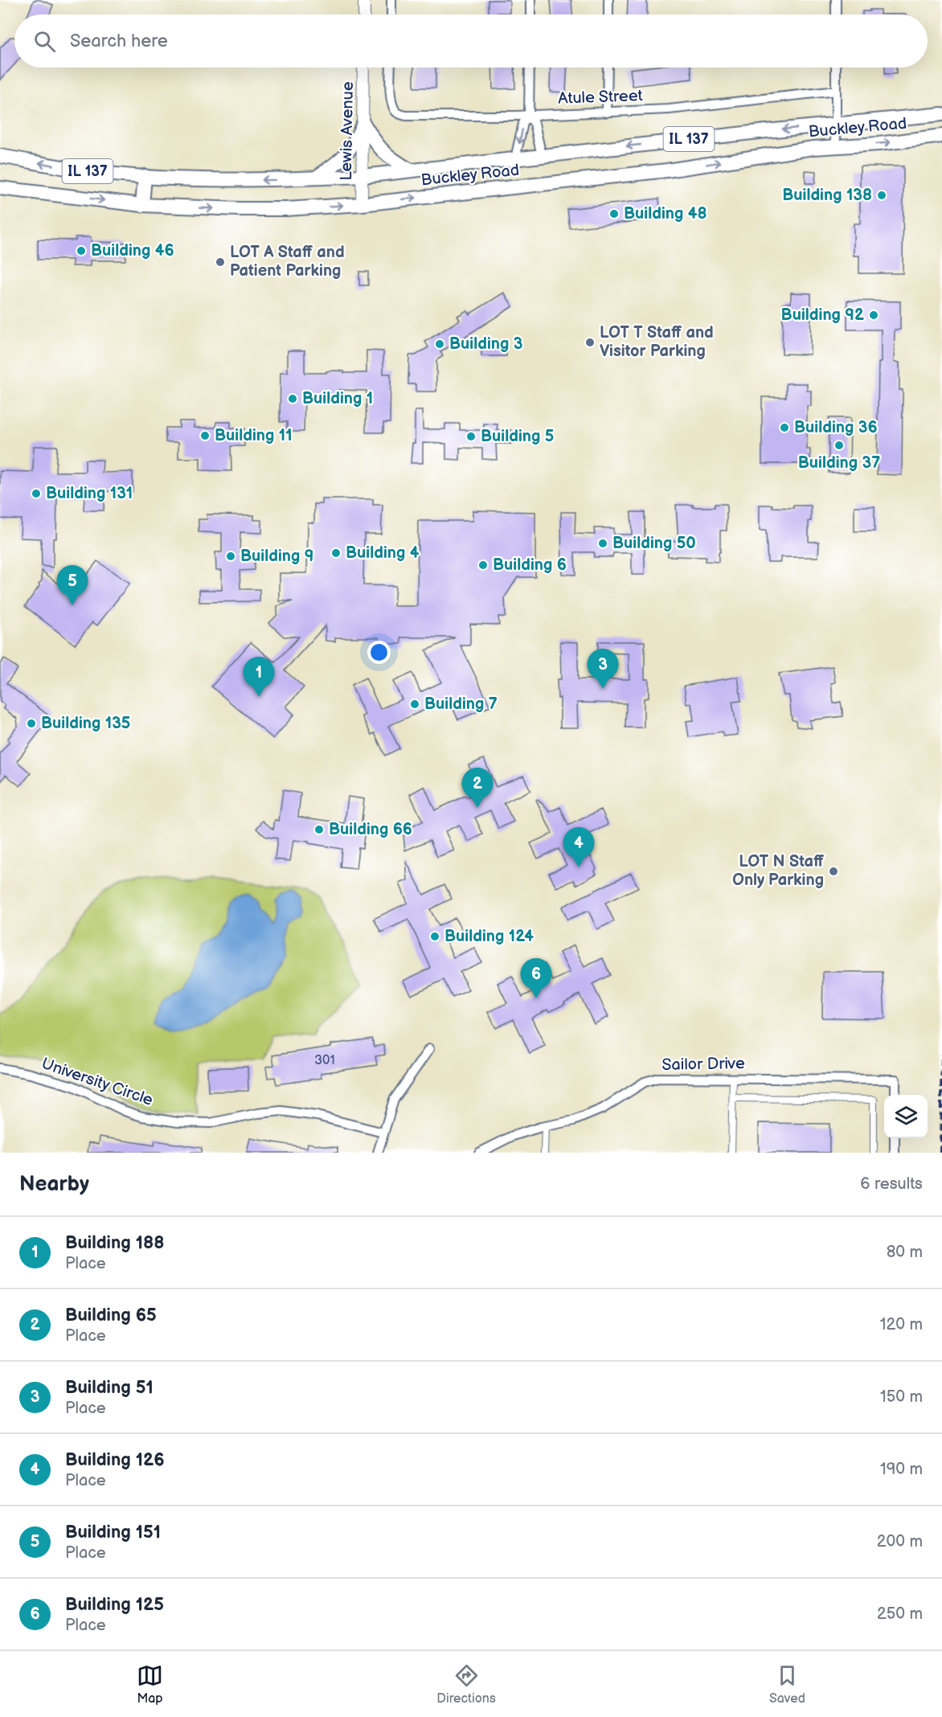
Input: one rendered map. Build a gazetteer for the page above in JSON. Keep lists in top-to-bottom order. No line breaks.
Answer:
{"streets":{"highway":["Buckley Road","IL 137"],"main road":["Lewis Avenue"],"street":["Atule Street","Sailor Drive","University Circle"]},"crossings":[["Buckley Road","Lewis Avenue"]],"places":["Building 138","Building 48","Building 46","LOT A Staff and Patient Parking","Building 92","LOT T Staff and Visitor Parking","Building 3","Building 1","Building 36","Building 11","Building 5","Building 37","Building 131","Building 50","Building 4","Building 9","Building 6","Building 7","Building 135","Building 66","LOT N Staff Only Parking","Building 124"],"house_numbers":["301"],"page":{"search":"Search here","pins":["5","3","1","2","4","6"],"heading":["Nearby","6 results"],"list":[{"mark":"1","name":"Building 188","note":"Place","value":"80 m"},{"mark":"2","name":"Building 65","note":"Place","value":"120 m"},{"mark":"3","name":"Building 51","note":"Place","value":"150 m"},{"mark":"4","name":"Building 126","note":"Place","value":"190 m"},{"mark":"5","name":"Building 151","note":"Place","value":"200 m"},{"mark":"6","name":"Building 125","note":"Place","value":"250 m"}],"nav":["Map","Directions","Saved"]}}
